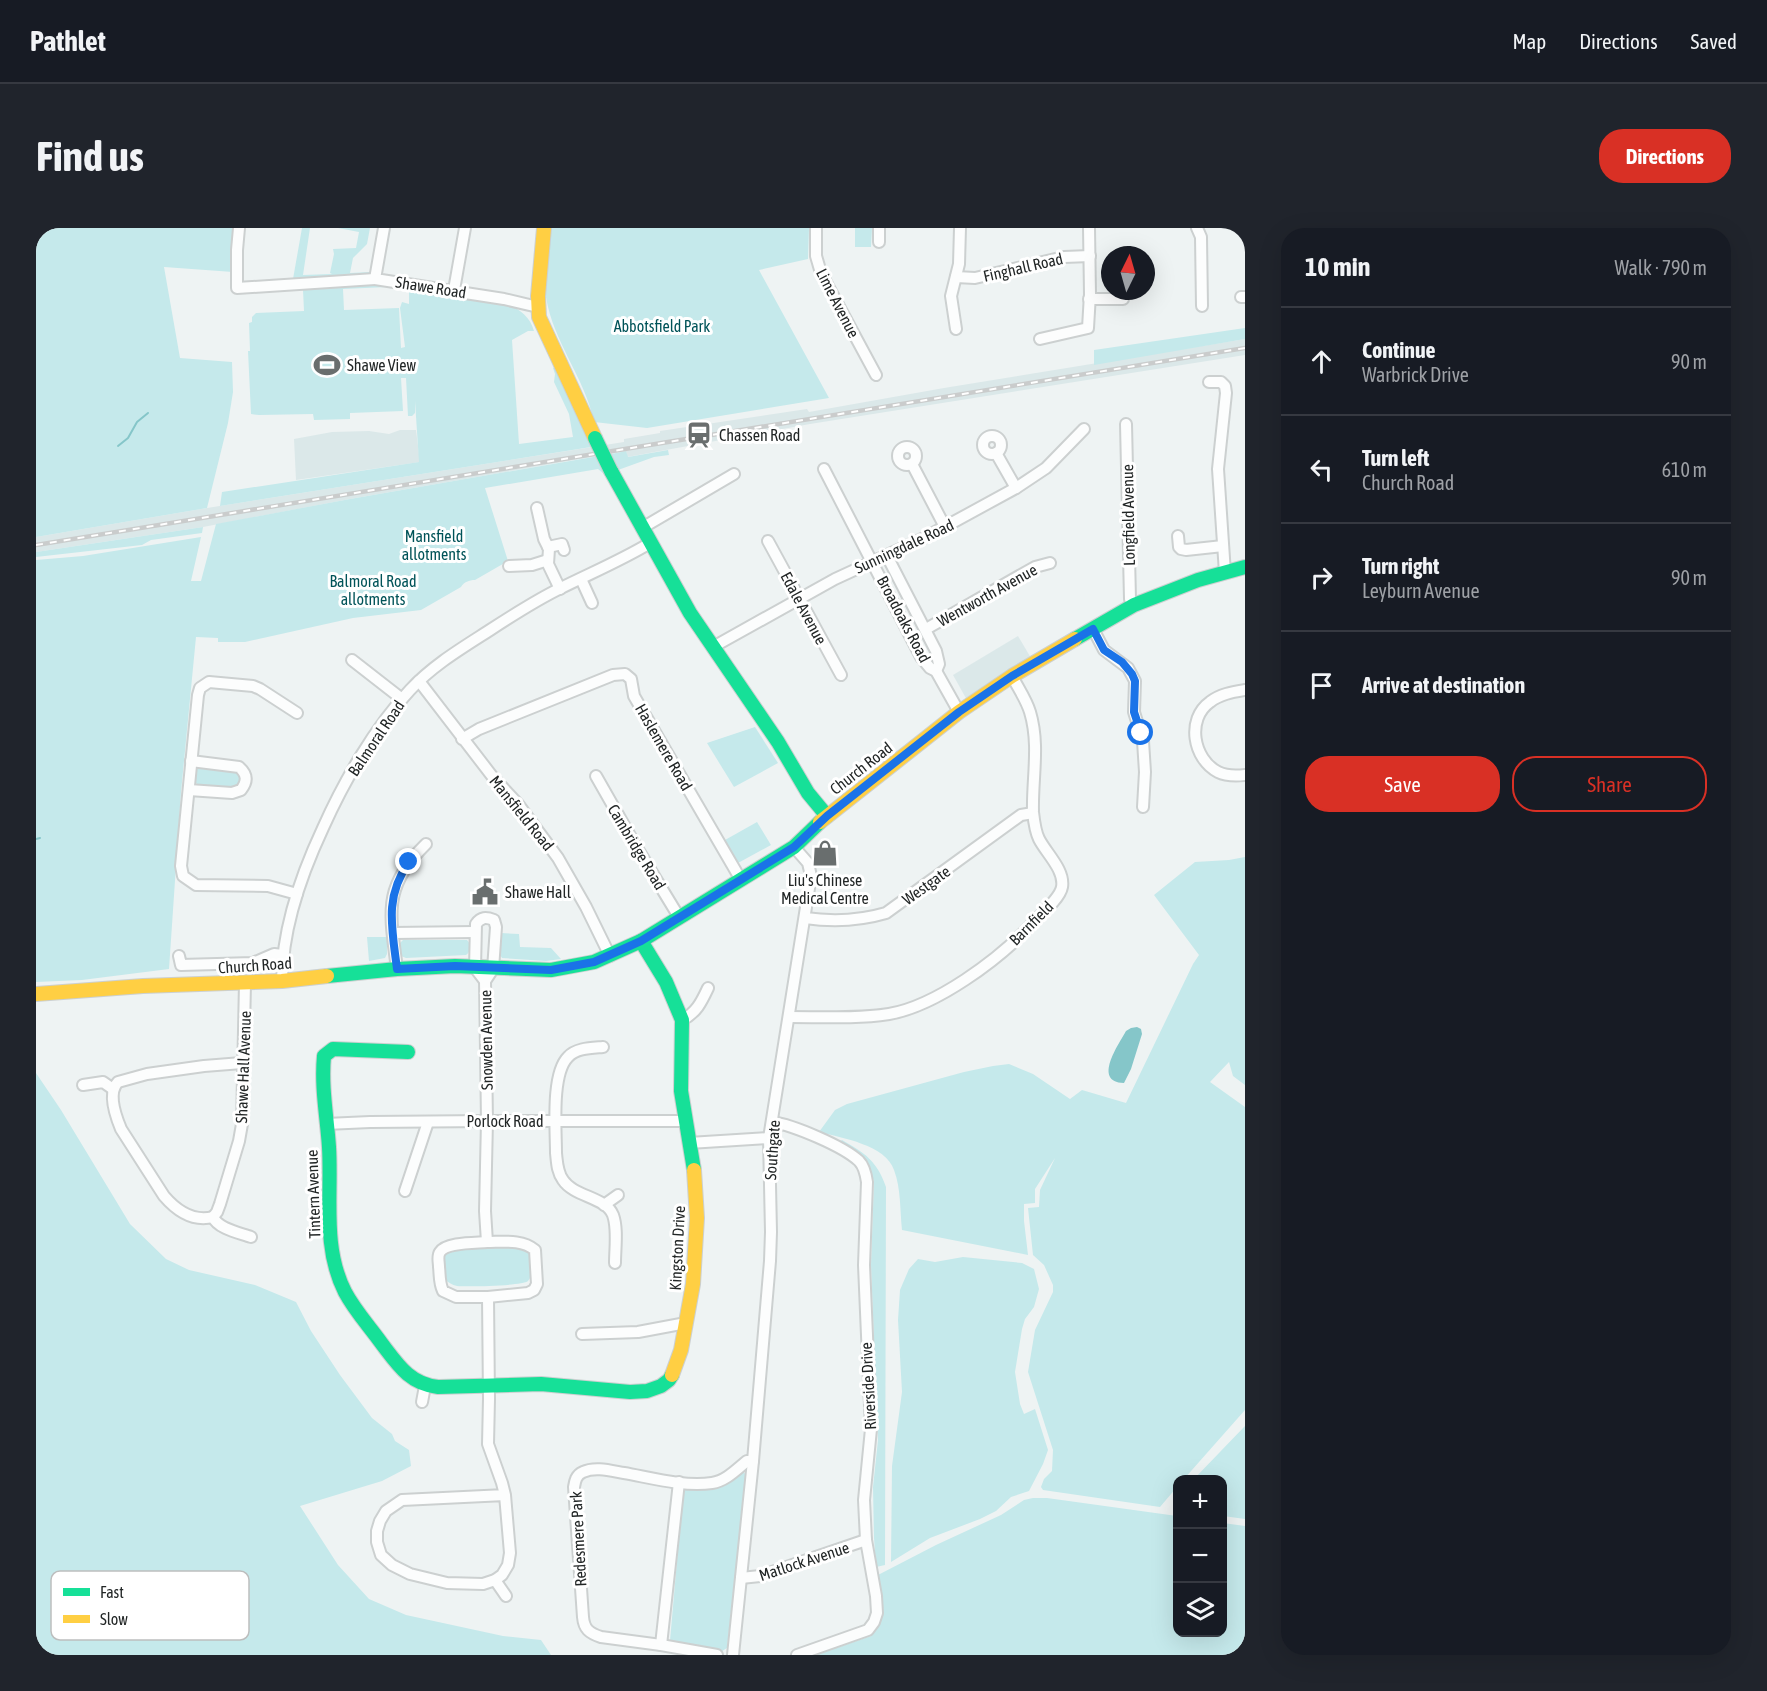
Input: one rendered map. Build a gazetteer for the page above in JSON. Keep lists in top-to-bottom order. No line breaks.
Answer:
{"streets":{"street":["Finghall Road","Shawe Road","Lime Avenue","Longfield Avenue","Sunningdale Road","Wentworth Avenue","Edale Avenue","Broadoaks Road","Balmoral Road","Haslemere Road","Church Road","Mansfield Road","Cambridge Road","Westgate","Barnfield","Snowden Avenue","Shawe Hall Avenue","Porlock Road","Southgate","Tintern Avenue","Kingston Drive","Riverside Drive","Redesmere Park","Matlock Avenue"]},"crossings":[["Longfield Avenue","Church Road"],["Sunningdale Road","Edale Avenue"],["Sunningdale Road","Broadoaks Road"],["Wentworth Avenue","Broadoaks Road"],["Broadoaks Road","Church Road"],["Balmoral Road","Church Road"],["Balmoral Road","Mansfield Road"],["Haslemere Road","Church Road"],["Haslemere Road","Mansfield Road"],["Church Road","Mansfield Road"],["Church Road","Cambridge Road"],["Church Road","Barnfield"],["Church Road","Snowden Avenue"],["Church Road","Shawe Hall Avenue"],["Church Road","Southgate"],["Church Road","Kingston Drive"],["Westgate","Barnfield"],["Westgate","Southgate"],["Barnfield","Southgate"],["Snowden Avenue","Porlock Road"],["Porlock Road","Tintern Avenue"],["Porlock Road","Kingston Drive"],["Southgate","Riverside Drive"],["Southgate","Redesmere Park"],["Riverside Drive","Matlock Avenue"]],"parks":["Abbotsfield Park","Mansfield allotments","Balmoral Road allotments"],"places":{"sports":["Shawe View"],"station":["Chassen Road"],"shop":["Liu's Chinese Medical Centre"],"public building":["Shawe Hall"]},"legend":["Fast","Slow"],"north":"top","page":{"header":"Pathlet","nav":["Map","Directions","Saved"],"buttons":["Directions",["Save","Share"]],"title":"Find us","heading":["10 min","Walk · 790 m"],"list":[["Continue","Warbrick Drive","90 m"],["Turn left","Church Road","610 m"],["Turn right","Leyburn Avenue","90 m"],"Arrive at destination"],"map_buttons":["+","−"]}}
